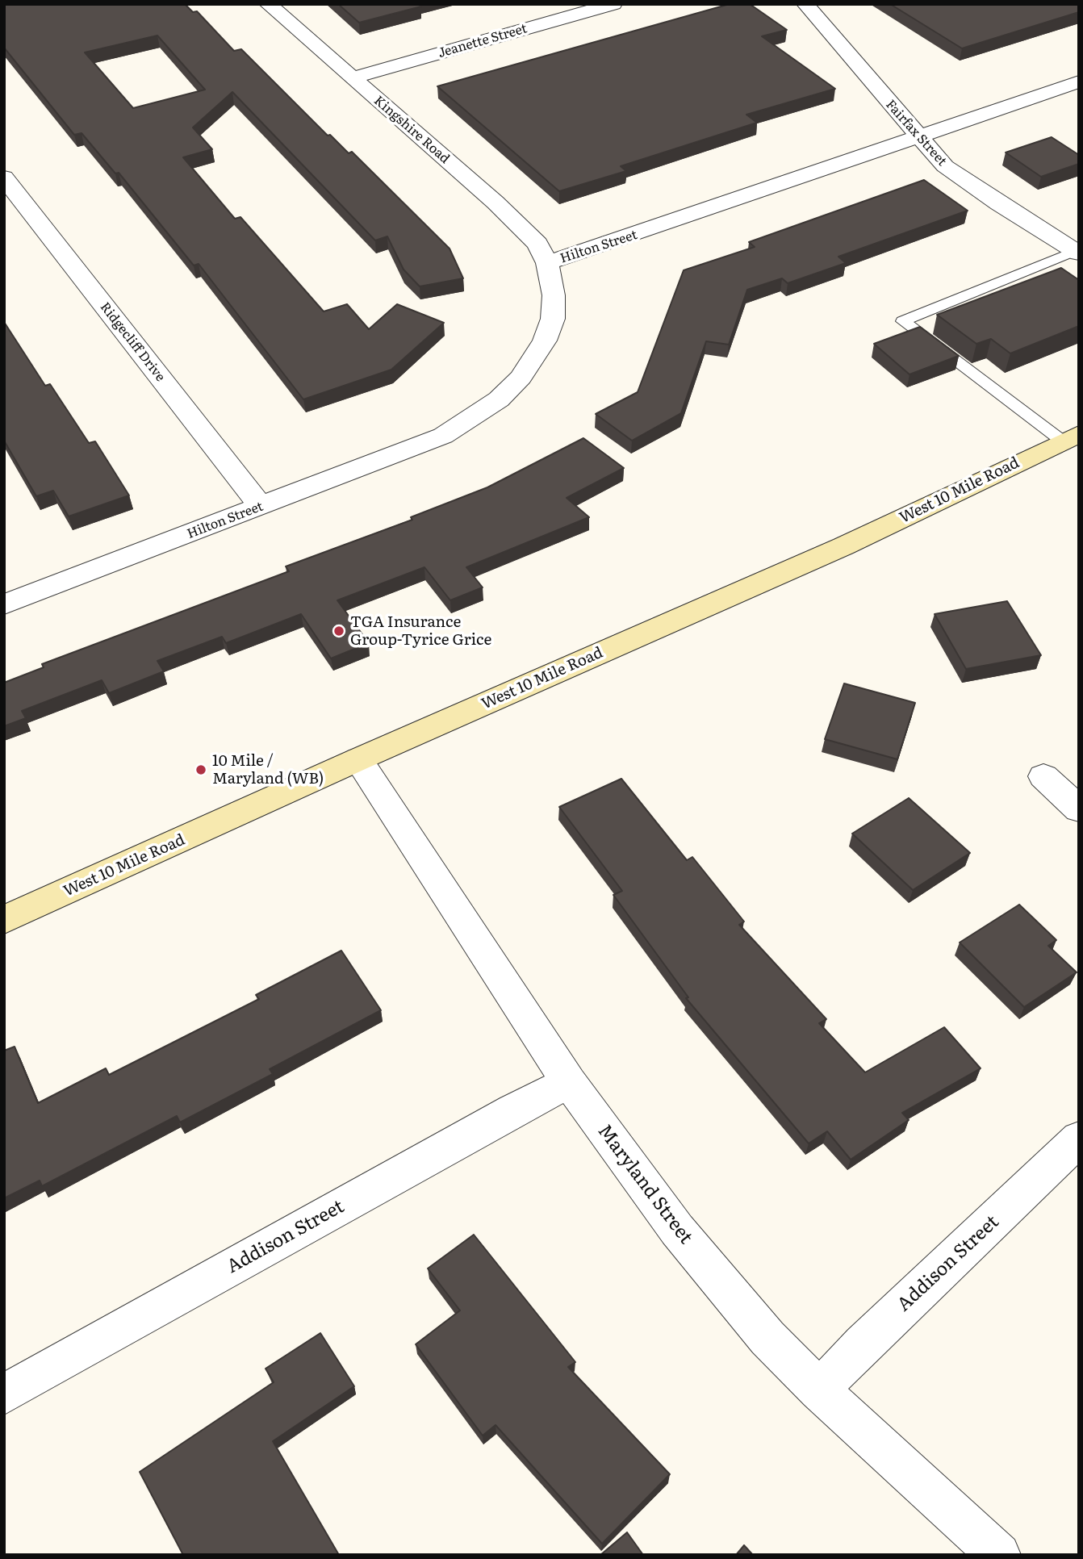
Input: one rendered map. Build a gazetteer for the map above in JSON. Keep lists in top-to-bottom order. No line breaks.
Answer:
{"streets":{"main road":["West 10 Mile Road"],"street":["Jeanette Street","Kingshire Road","Fairfax Street","Hilton Street","Ridgecliff Drive","Maryland Street","Addison Street"]},"crossings":[["Jeanette Street","Kingshire Road"],["Kingshire Road","Hilton Street"],["Fairfax Street","Hilton Street"],["Hilton Street","Ridgecliff Drive"],["West 10 Mile Road","Maryland Street"],["Maryland Street","Addison Street"]],"places":["TGA Insurance Group-Tyrice Grice","10 Mile / Maryland (WB)"]}
